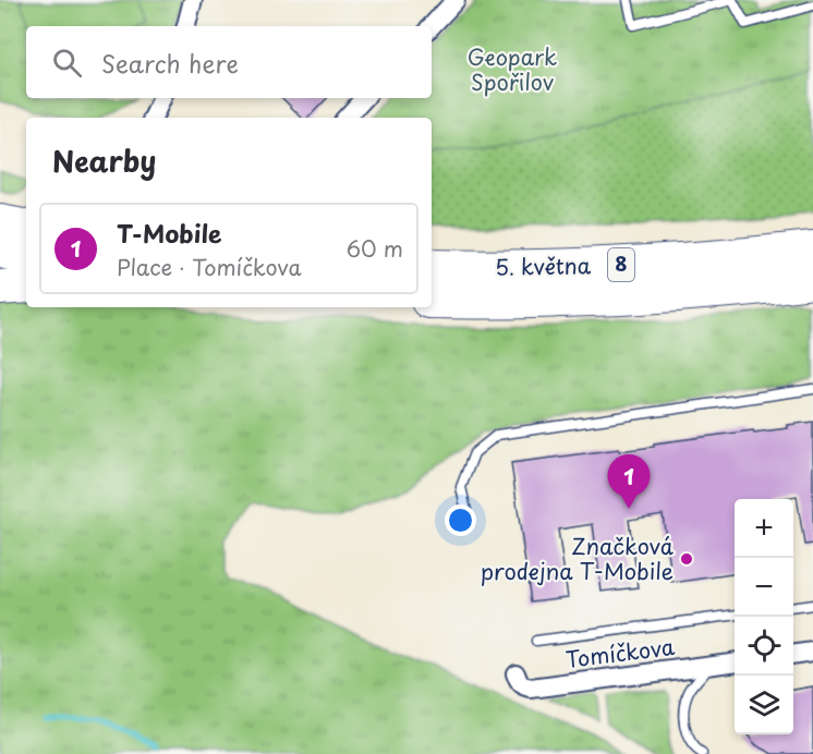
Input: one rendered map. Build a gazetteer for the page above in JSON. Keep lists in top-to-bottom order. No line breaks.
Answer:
{"streets":{"highway":["8","5. května"],"street":["Tomíčkova"]},"parks":["Geopark Spořilov"],"places":["Značková prodejna T-Mobile"],"page":{"search":"Search here","heading":"Nearby","list":[{"mark":"1","name":"T-Mobile","note":"Place · Tomíčkova","value":"60 m"}],"pins":"1","map_buttons":["+","−"]}}
